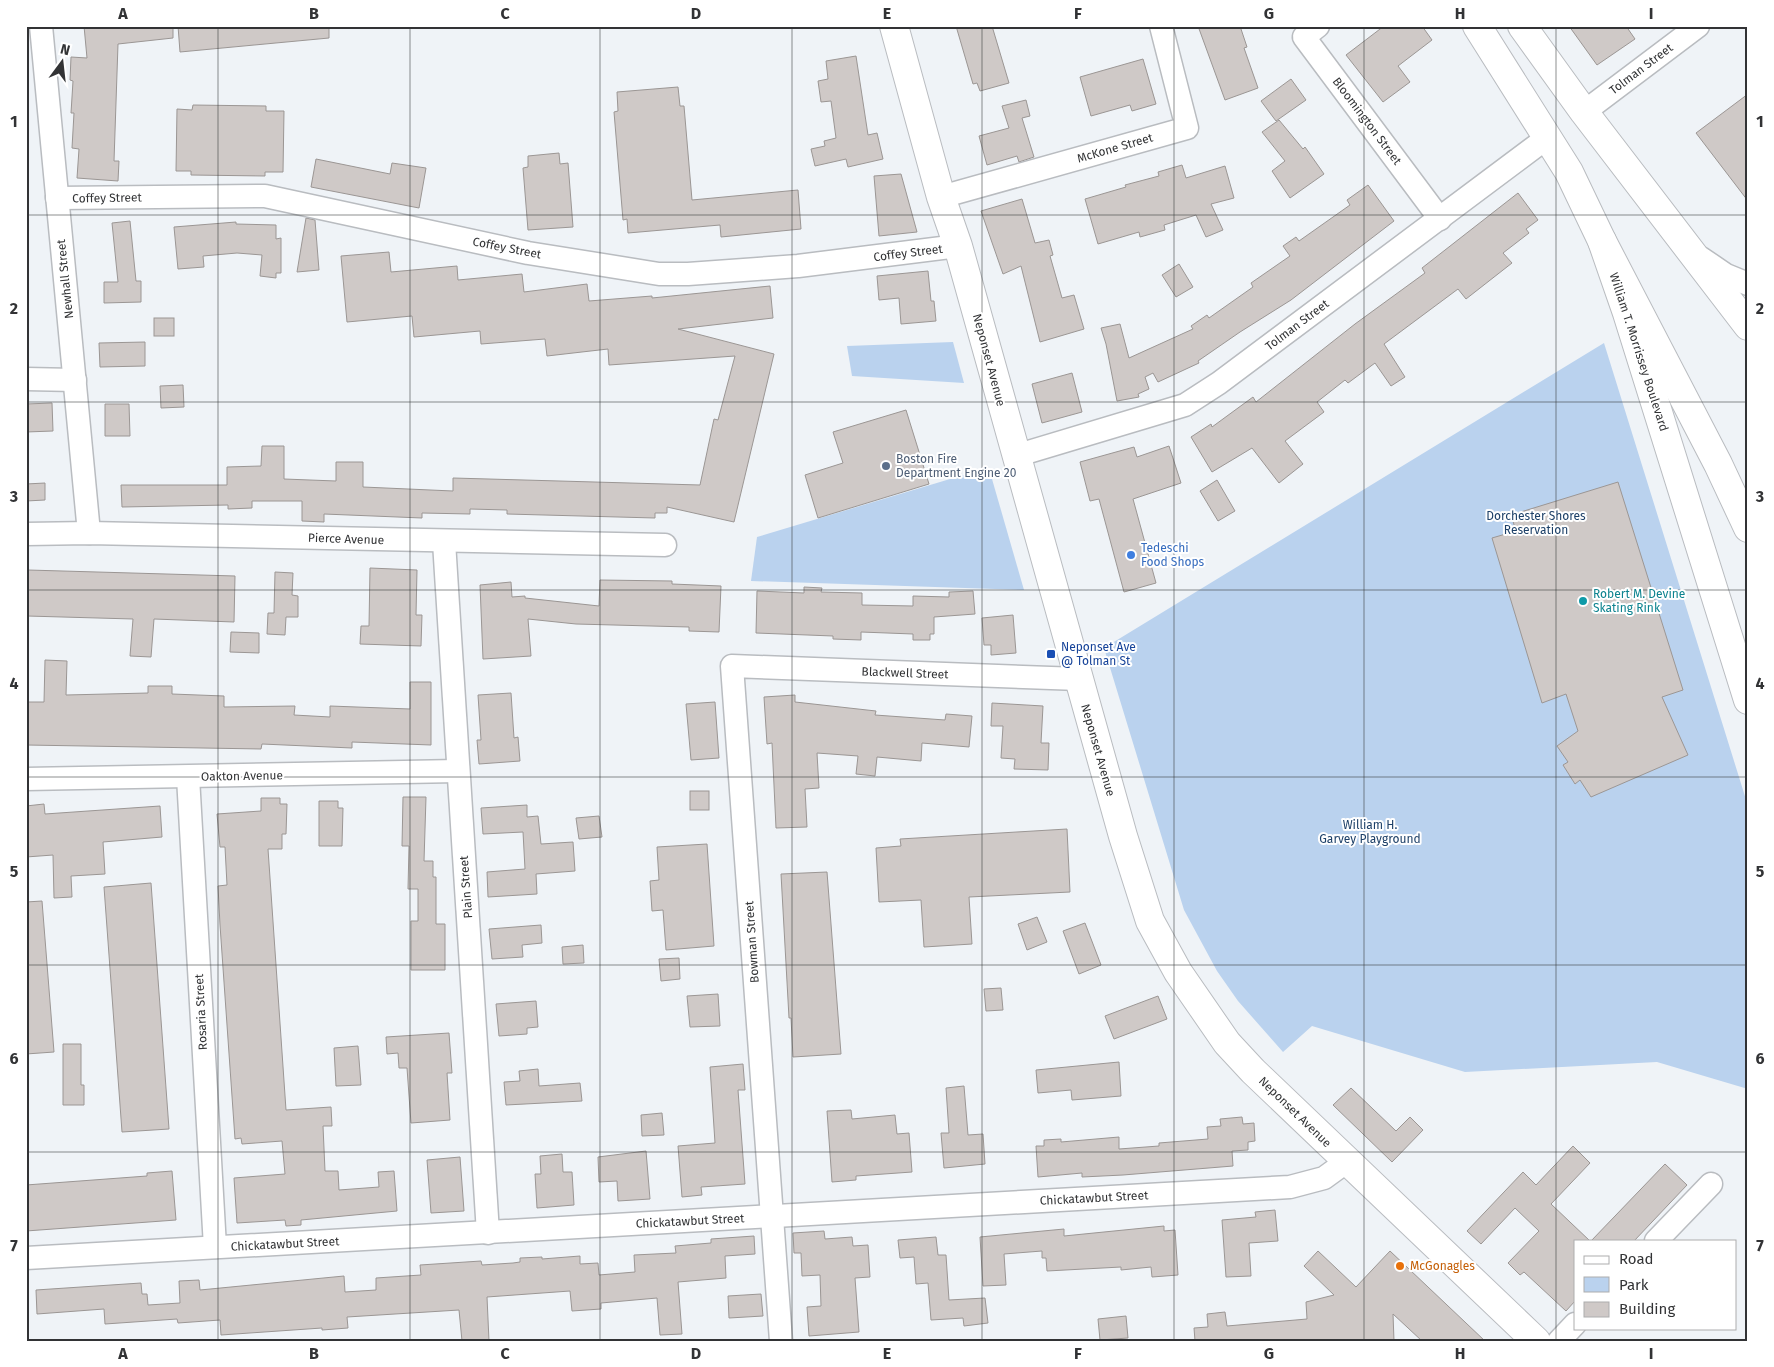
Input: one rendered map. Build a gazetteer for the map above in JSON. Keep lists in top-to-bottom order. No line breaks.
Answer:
{"streets":{"main road":["William T. Morrissey Boulevard","Neponset Avenue"],"street":["Tolman Street","Bloomington Street","McKone Street","Coffey Street","Newhall Street","Pierce Avenue","Blackwell Street","Oakton Avenue","Plain Street","Bowman Street","Rosaria Street","Chickatawbut Street"]},"crossings":[["Tolman Street","Bloomington Street"],["Tolman Street","William T. Morrissey Boulevard"],["Tolman Street","Neponset Avenue"],["McKone Street","Neponset Avenue"],["Coffey Street","Newhall Street"],["Coffey Street","Neponset Avenue"],["Newhall Street","Pierce Avenue"],["Neponset Avenue","Blackwell Street"],["Neponset Avenue","Chickatawbut Street"],["Pierce Avenue","Plain Street"],["Blackwell Street","Bowman Street"],["Oakton Avenue","Plain Street"],["Oakton Avenue","Rosaria Street"],["Plain Street","Chickatawbut Street"],["Bowman Street","Chickatawbut Street"],["Rosaria Street","Chickatawbut Street"]],"parks":["Dorchester Shores Reservation","William H. Garvey Playground"],"places":{"other":["Boston Fire Department Engine 20","Tedeschi Food Shops","Robert M. Devine Skating Rink","McGonagles"],"transit":["Neponset Ave @ Tolman St"]},"legend":["Road","Park","Building"],"north":"top","grid":{"columns":["A","B","C","D","E","F","G","H","I"],"rows":["1","2","3","4","5","6","7"]}}
